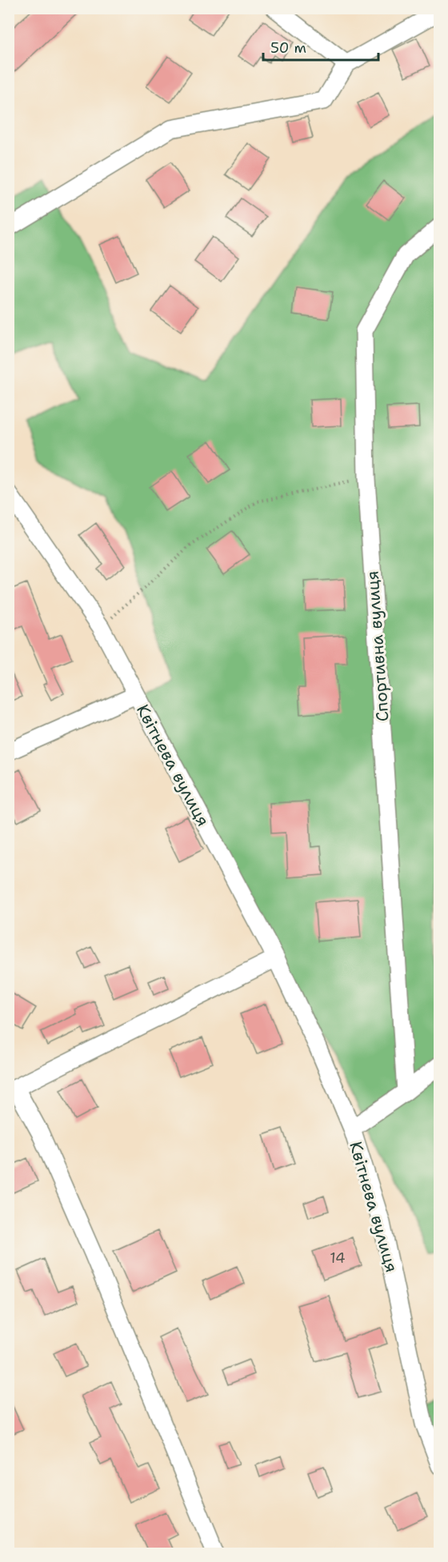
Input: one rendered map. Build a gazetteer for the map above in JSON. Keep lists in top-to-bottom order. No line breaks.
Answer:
{"streets":{"street":["Спортивна вулиця","Квітнева вулиця"]},"house_numbers":["14"],"scale_bar":"50 m"}
